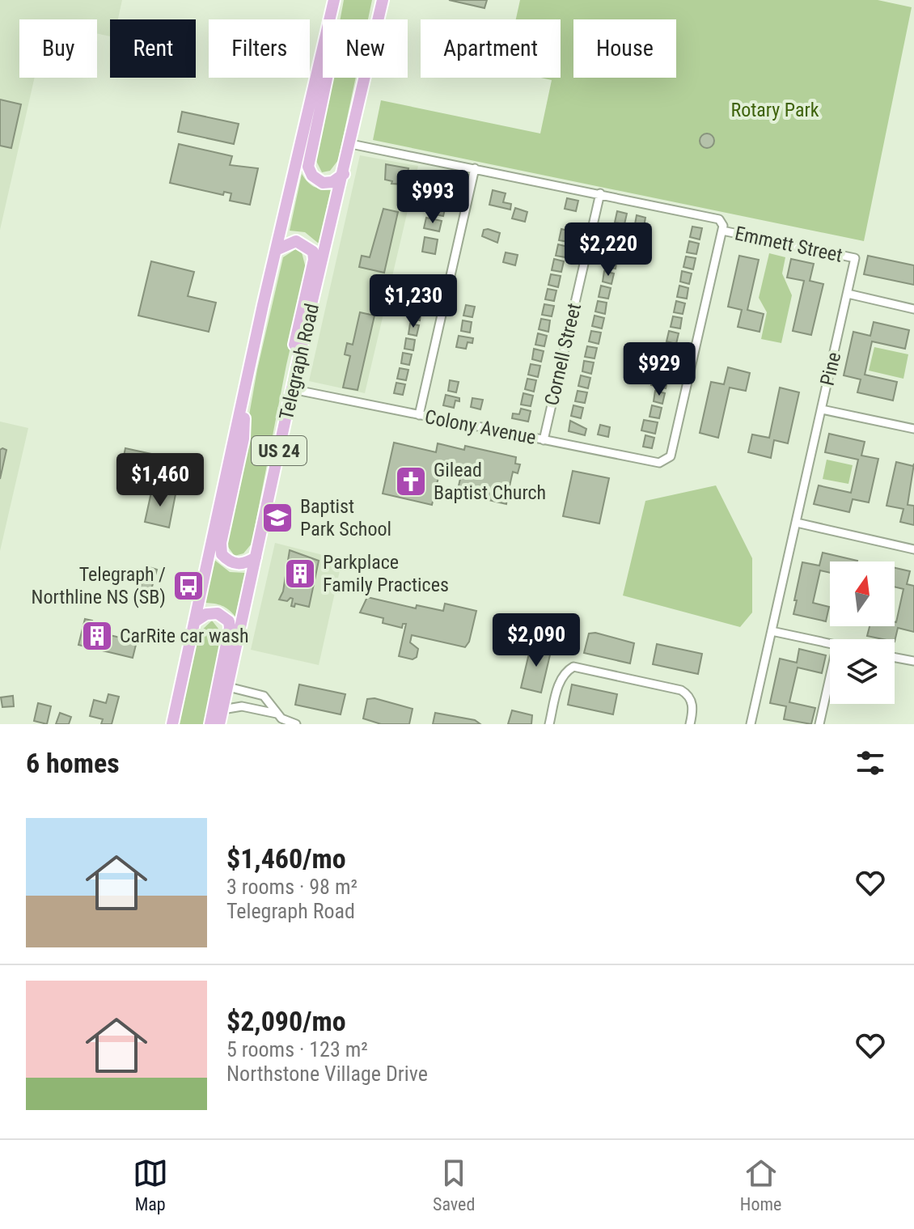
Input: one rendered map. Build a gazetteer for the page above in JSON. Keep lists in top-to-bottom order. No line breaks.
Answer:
{"streets":{"main road":["Telegraph Road","US 24"],"street":["Emmett Street","Cornell Street","Pine","Colony Avenue"]},"crossings":[["Emmett Street","Cornell Street"],["Emmett Street","Telegraph Road"],["Emmett Street","Pine"],["Emmett Street","Colony Avenue"],["Cornell Street","Colony Avenue"],["Telegraph Road","Colony Avenue"]],"parks":["Rotary Park"],"places":{"church":["Gilead Baptist Church"],"school or university":["Baptist Park School"],"building":["Parkplace Family Practices","CarRite car wash"],"bus stop":["Telegraph / Northline NS (SB)"]},"north":"top","page":{"chip":["Buy","Rent","Filters","New","Apartment","House"],"price":["$993","$2,220","$1,230","$929","$1,460","$2,090"],"heading":"6 homes","list":[{"name":"$1,460/mo","note":"3 rooms · 98 m² · Telegraph Road"},{"name":"$2,090/mo","note":"5 rooms · 123 m² · Northstone Village Drive"}],"tabs":["Map","Saved","Home"]}}
